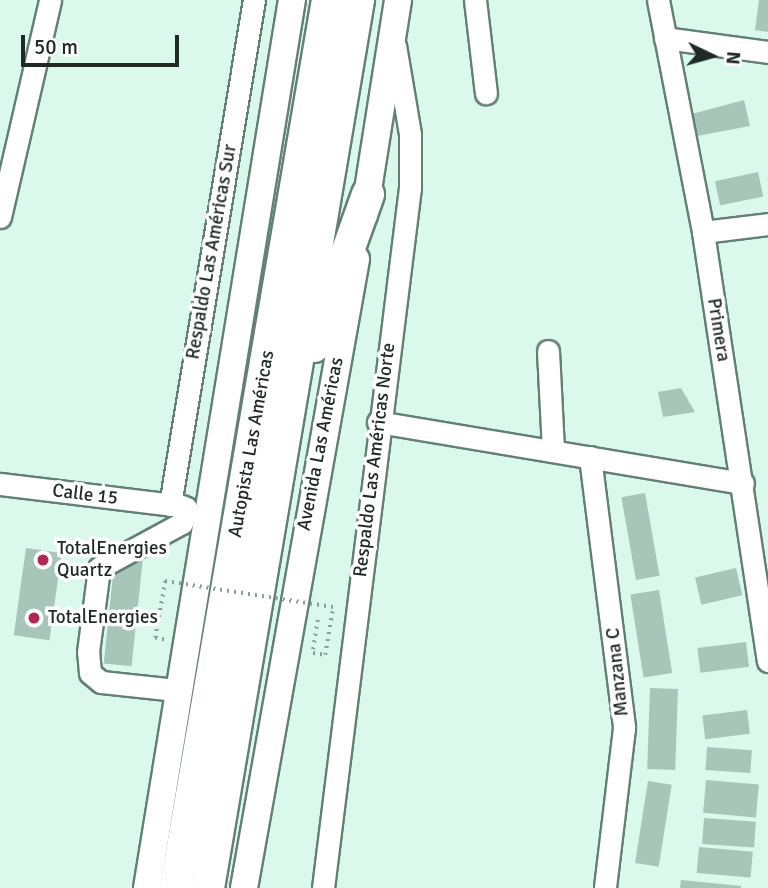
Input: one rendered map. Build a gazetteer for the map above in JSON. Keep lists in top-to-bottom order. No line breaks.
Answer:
{"streets":{"highway":["Autopista Las Américas"],"main road":["Avenida Las Américas"],"street":["Respaldo Las Américas Sur","Primera","Respaldo Las Américas Norte","Calle 15","Manzana C"]},"crossings":[["Respaldo Las Américas Sur","Calle 15"],["Avenida Las Américas","Respaldo Las Américas Norte"]],"places":["TotalEnergies Quartz","TotalEnergies"],"scale_bar":"50 m","north":"right"}
